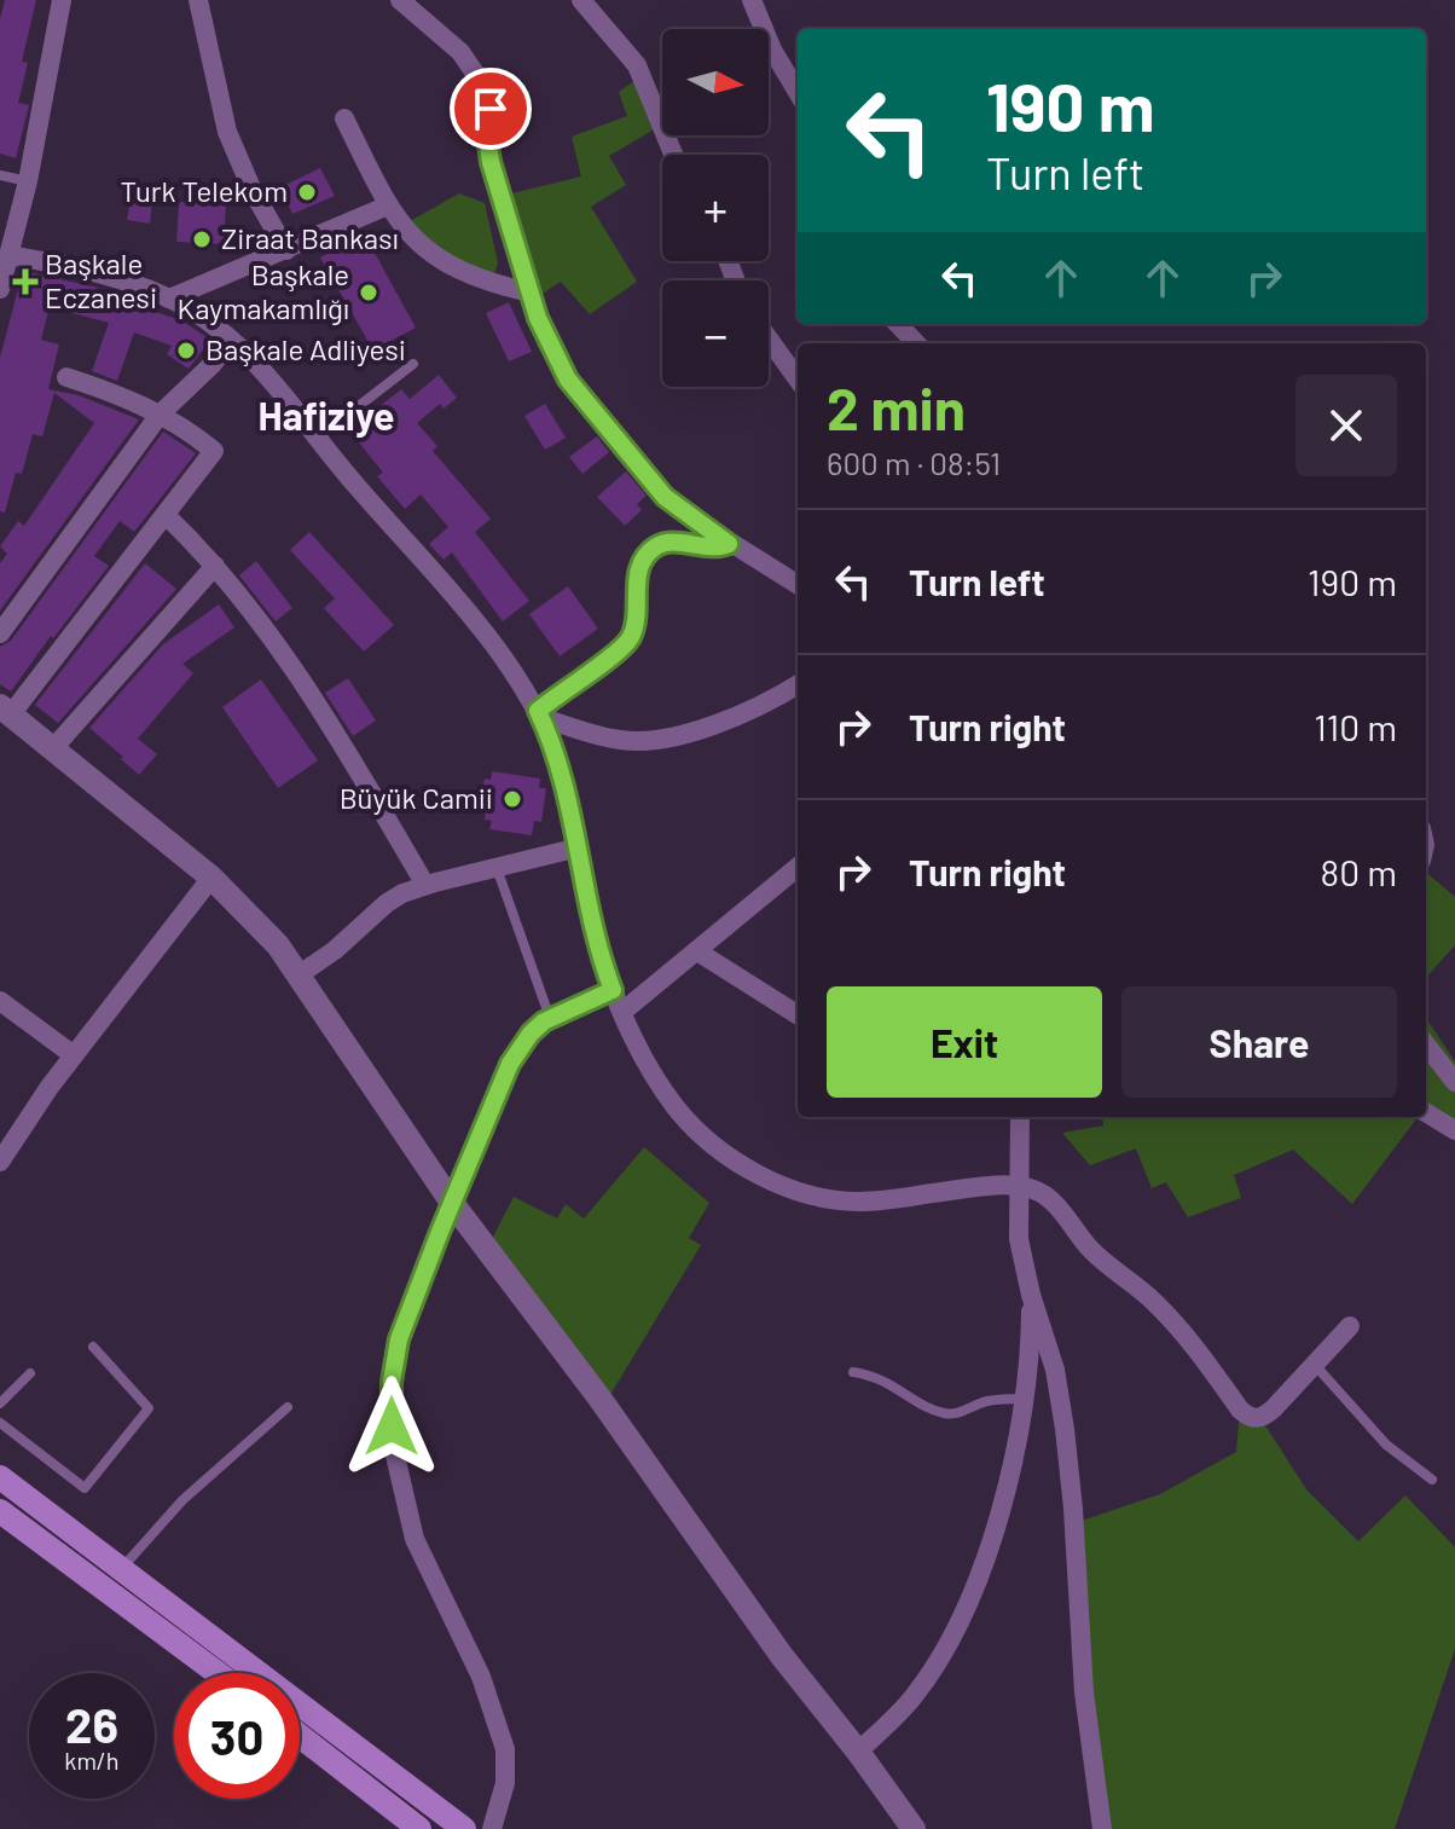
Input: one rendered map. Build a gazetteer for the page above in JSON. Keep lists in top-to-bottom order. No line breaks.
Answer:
{"districts":["Hafiziye"],"places":{"other":["Turk Telekom","Ziraat Bankası","Başkale Kaymakamlığı","Başkale Adliyesi","Büyük Camii"],"health":["Başkale Eczanesi"]},"north":"right","page":{"map_buttons":["+","−"],"turn":["190 m","Turn left"],"heading":["2 min","600 m · 08:51"],"list":[{"name":"Turn left","value":"190 m"},{"name":"Turn right","value":"110 m"},{"name":"Turn right","value":"80 m"}],"buttons":["Exit","Share"],"speed":"26 km/h","limit":"30"}}
